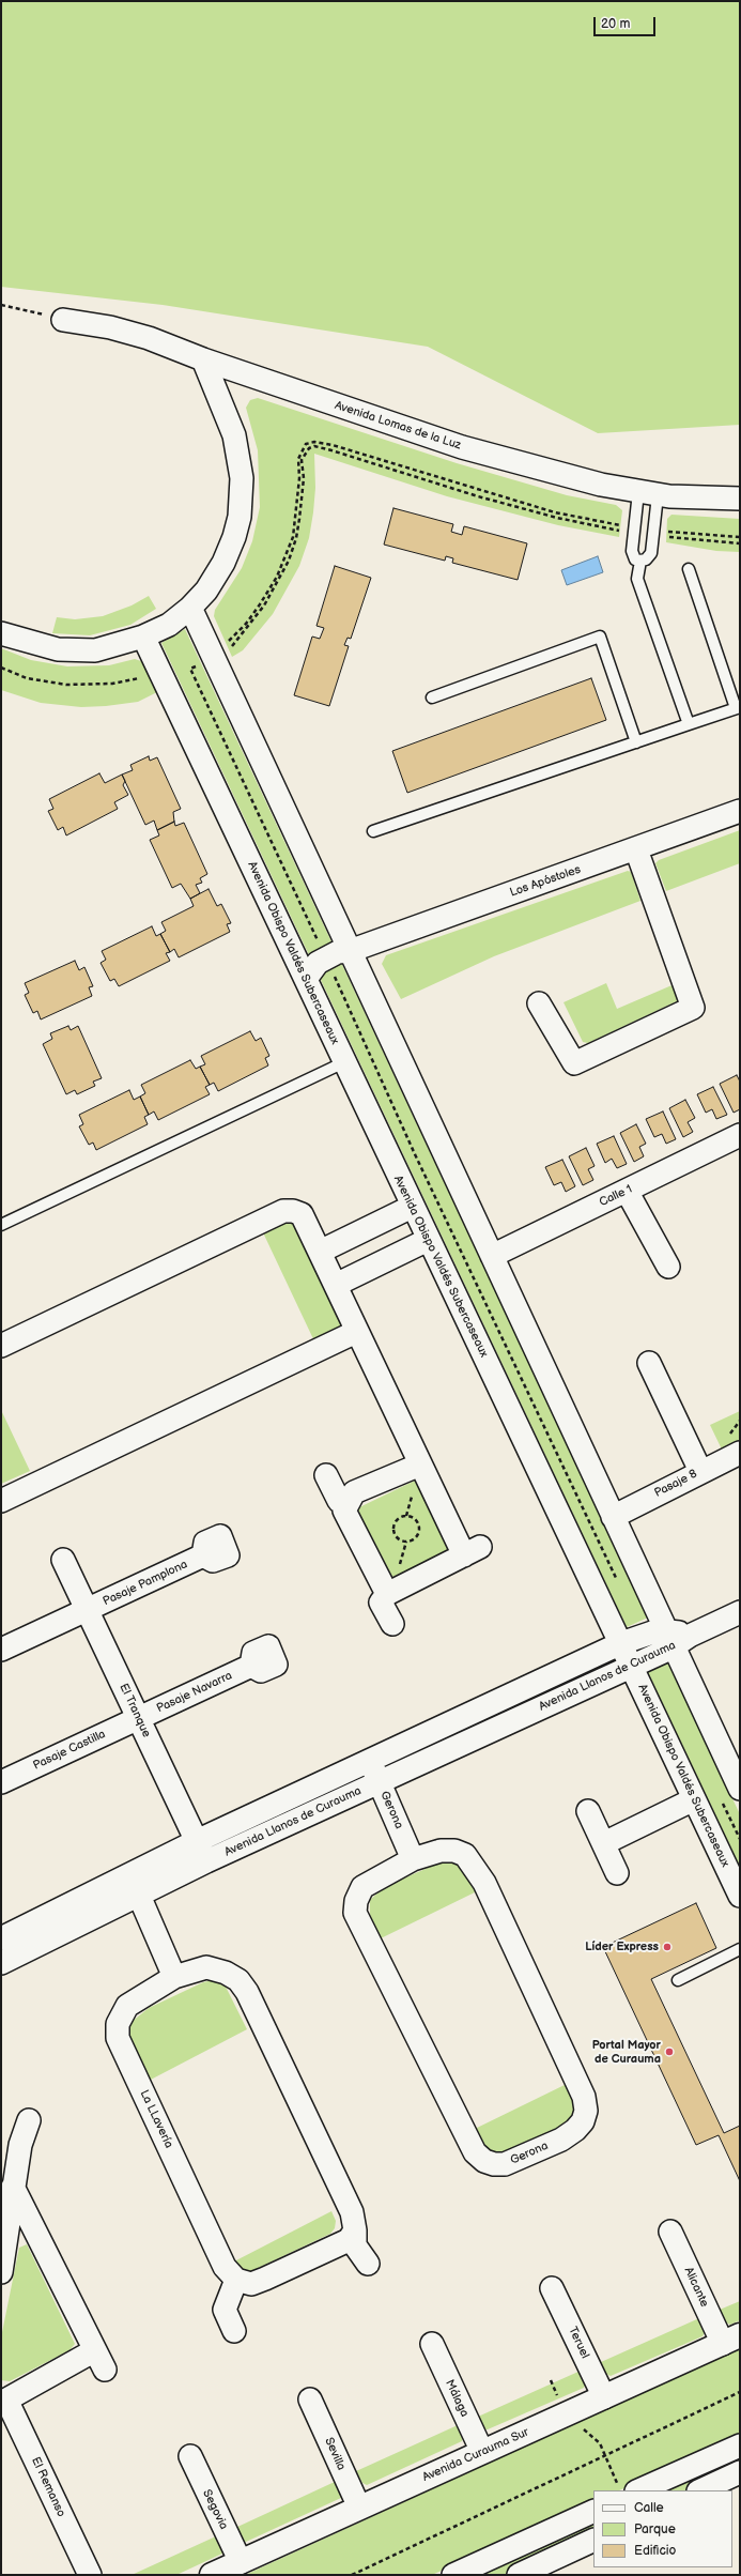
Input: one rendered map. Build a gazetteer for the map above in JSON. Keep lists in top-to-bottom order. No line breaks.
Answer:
{"streets":{"street":["Avenida Lomas de la Luz","Los Apóstoles","Avenida Obispo Valdés Subercaseaux","Calle 1","Pasaje 8","Pasaje Pamplona","Avenida Llanos de Curauma","Pasaje Navarra","El Tranque","Pasaje Castilla","Gerona","La LLavería","Alicante","Teruel","Málaga","Sevilla","Avenida Curauma Sur","El Remanso","Segovia"]},"crossings":[["Avenida Obispo Valdés Subercaseaux","Avenida Llanos de Curauma"],["Pasaje Pamplona","El Tranque"],["Avenida Llanos de Curauma","El Tranque"],["Avenida Llanos de Curauma","Gerona"],["Pasaje Navarra","El Tranque"],["Pasaje Navarra","Pasaje Castilla"],["El Tranque","Pasaje Castilla"],["Alicante","Avenida Curauma Sur"],["Teruel","Avenida Curauma Sur"],["Málaga","Avenida Curauma Sur"],["Sevilla","Avenida Curauma Sur"],["Avenida Curauma Sur","Segovia"]],"places":["Líder Express","Portal Mayor de Curauma"],"legend":["Calle","Parque","Edificio"],"scale_bar":"20 m"}
